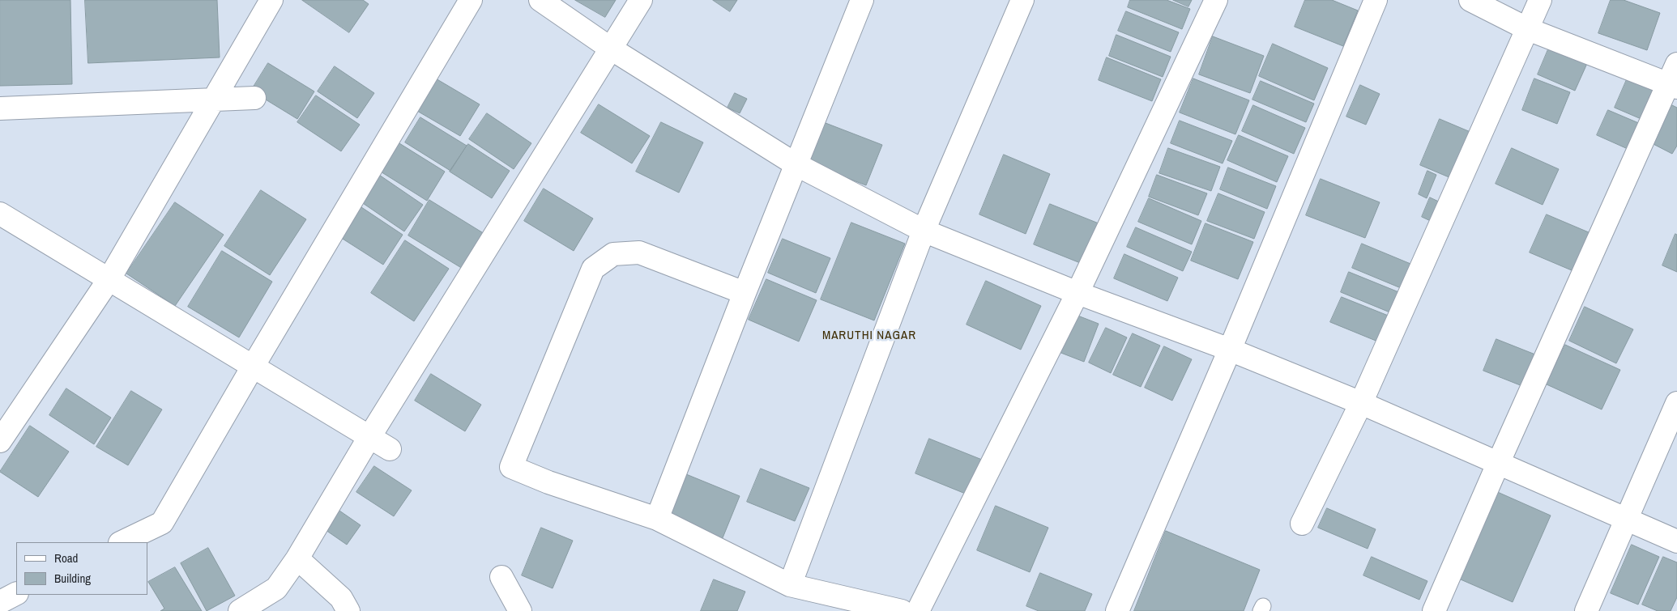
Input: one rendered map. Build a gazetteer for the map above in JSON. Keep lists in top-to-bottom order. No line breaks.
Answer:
{"districts":["MARUTHI NAGAR"],"legend":["Road","Building"]}
